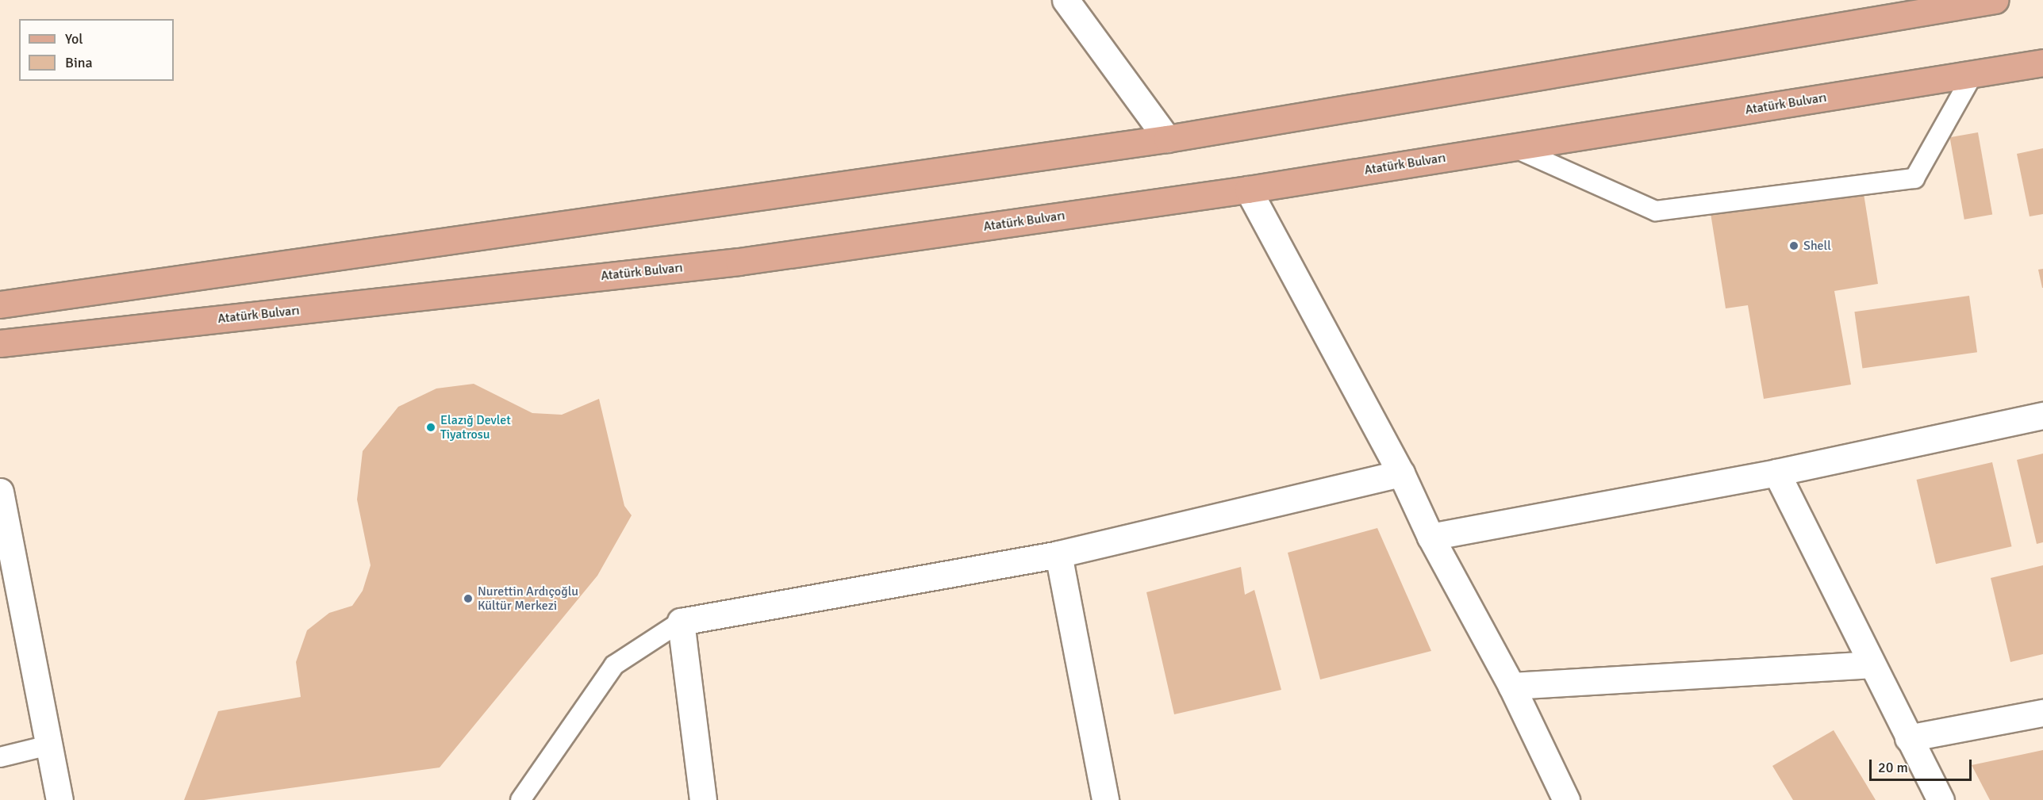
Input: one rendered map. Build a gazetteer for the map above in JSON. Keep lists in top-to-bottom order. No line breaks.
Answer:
{"streets":{"main road":["Atatürk Bulvarı"]},"places":["Shell","Elazığ Devlet Tiyatrosu","Nurettin Ardıçoğlu Kültür Merkezi"],"legend":["Yol","Bina"],"scale_bar":"20 m"}
